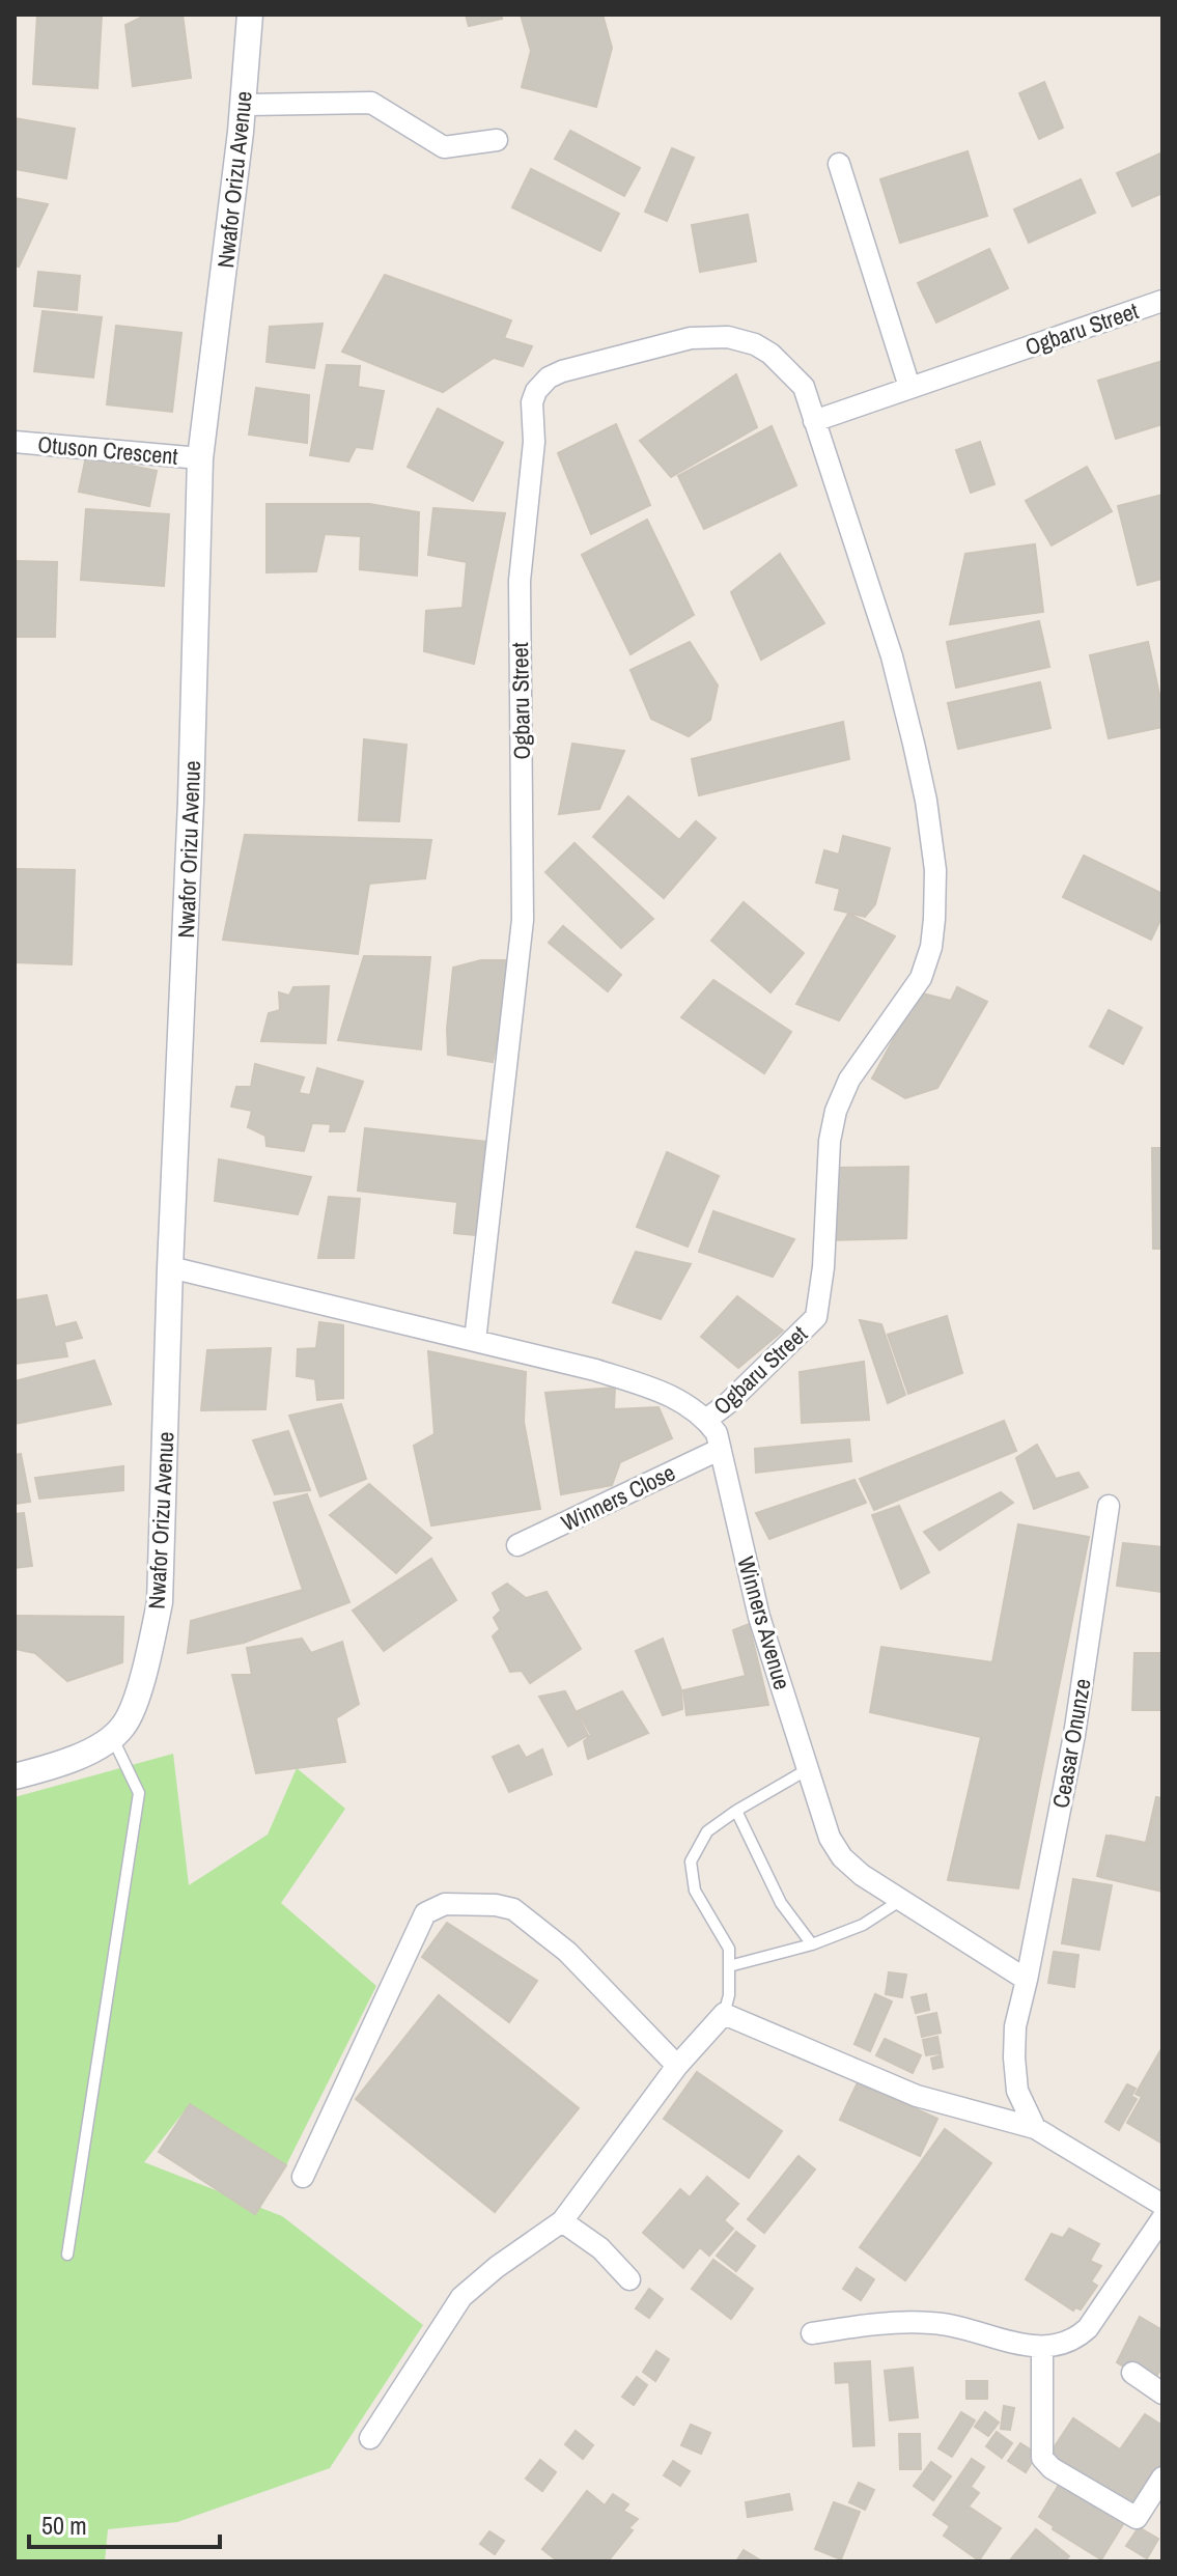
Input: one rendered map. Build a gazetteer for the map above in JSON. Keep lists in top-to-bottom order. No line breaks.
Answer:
{"streets":{"street":["Nwafor Orizu Avenue","Ogbaru Street","Otuson Crescent","Winners Close","Winners Avenue","Ceasar Onunze"]},"crossings":[["Nwafor Orizu Avenue","Otuson Crescent"],["Ogbaru Street","Winners Avenue"],["Winners Close","Winners Avenue"],["Winners Avenue","Ceasar Onunze"]],"scale_bar":"50 m"}
